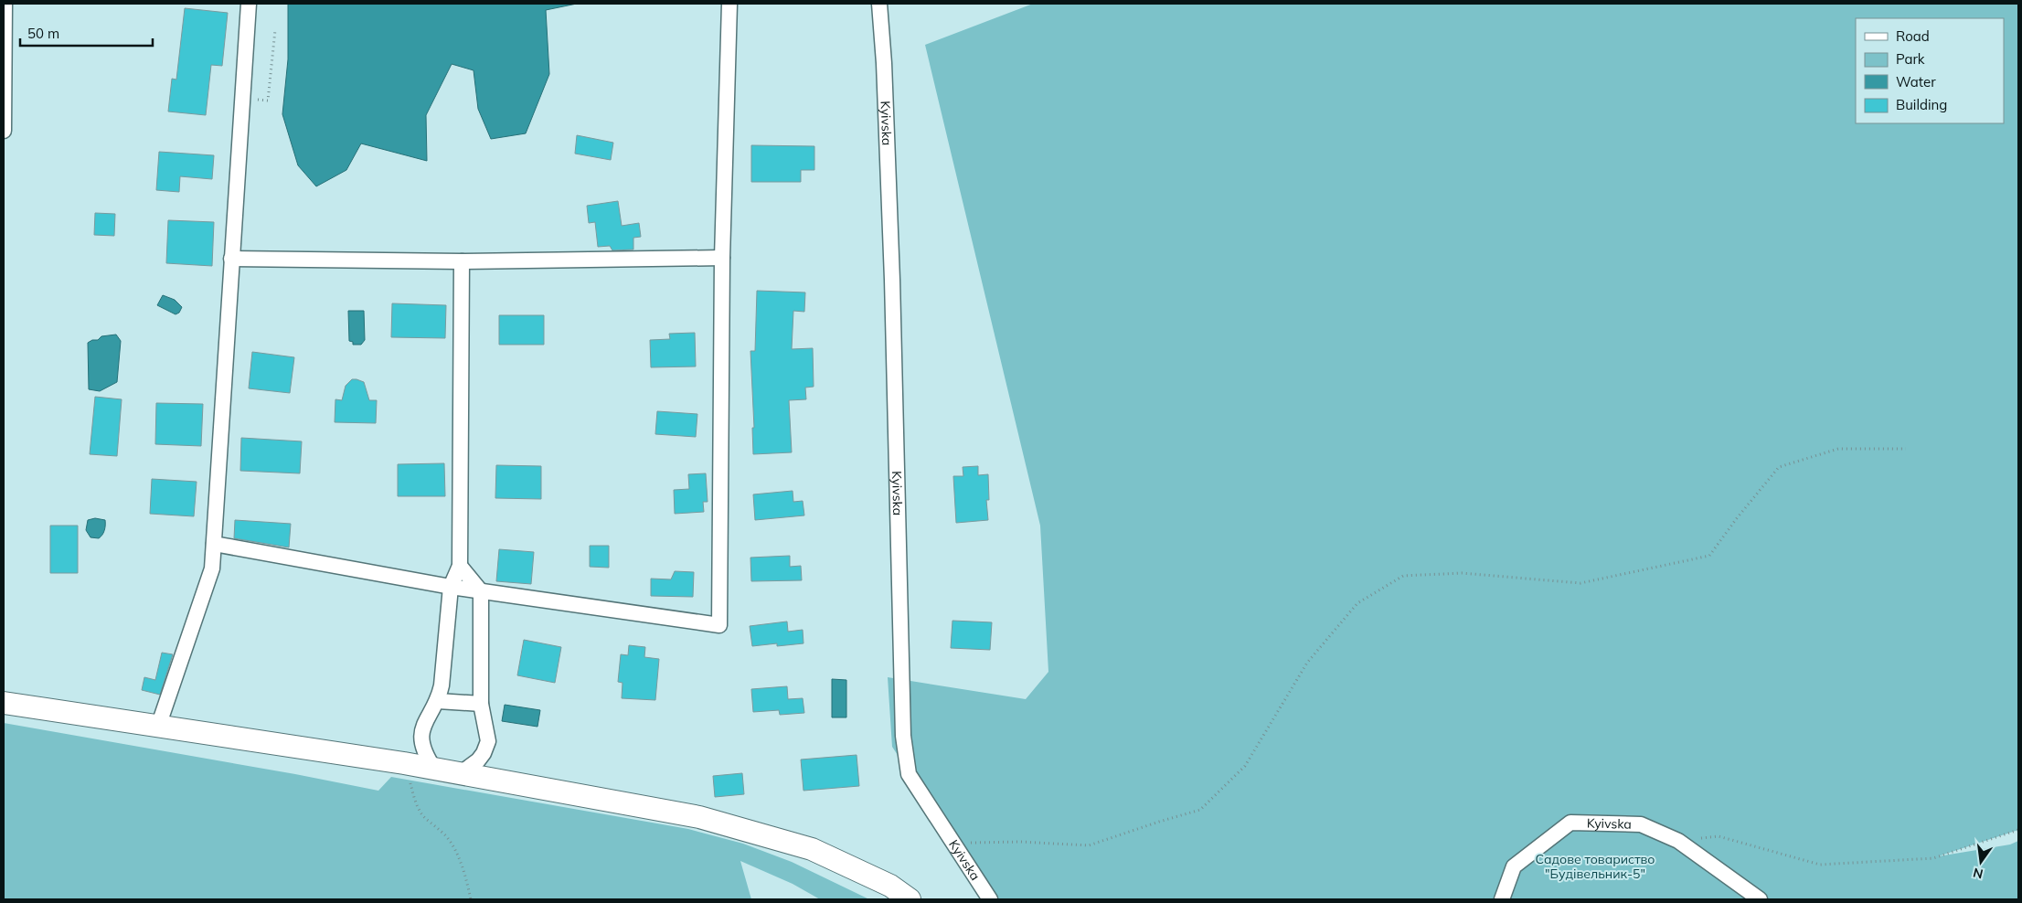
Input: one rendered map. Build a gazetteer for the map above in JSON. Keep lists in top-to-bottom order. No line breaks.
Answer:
{"streets":{"street":["Kyivska"]},"parks":["Садове товариство \"Будівельник-5\""],"legend":["Road","Park","Water","Building"],"scale_bar":"50 m","north":"bottom"}
